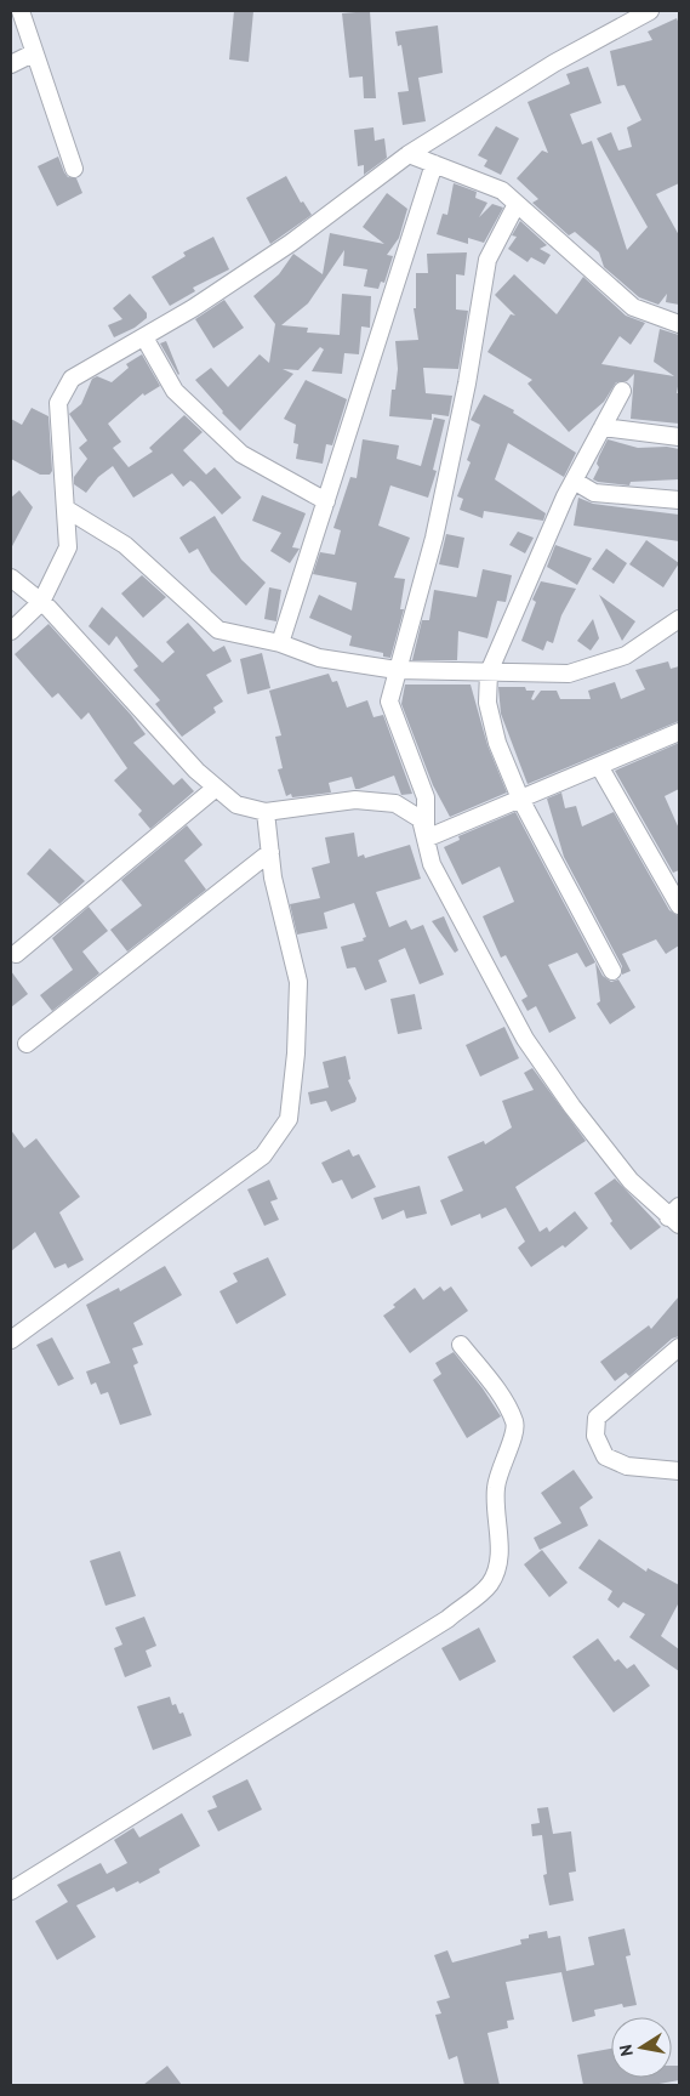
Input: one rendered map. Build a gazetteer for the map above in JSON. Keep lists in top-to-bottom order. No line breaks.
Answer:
{"north":"left"}
